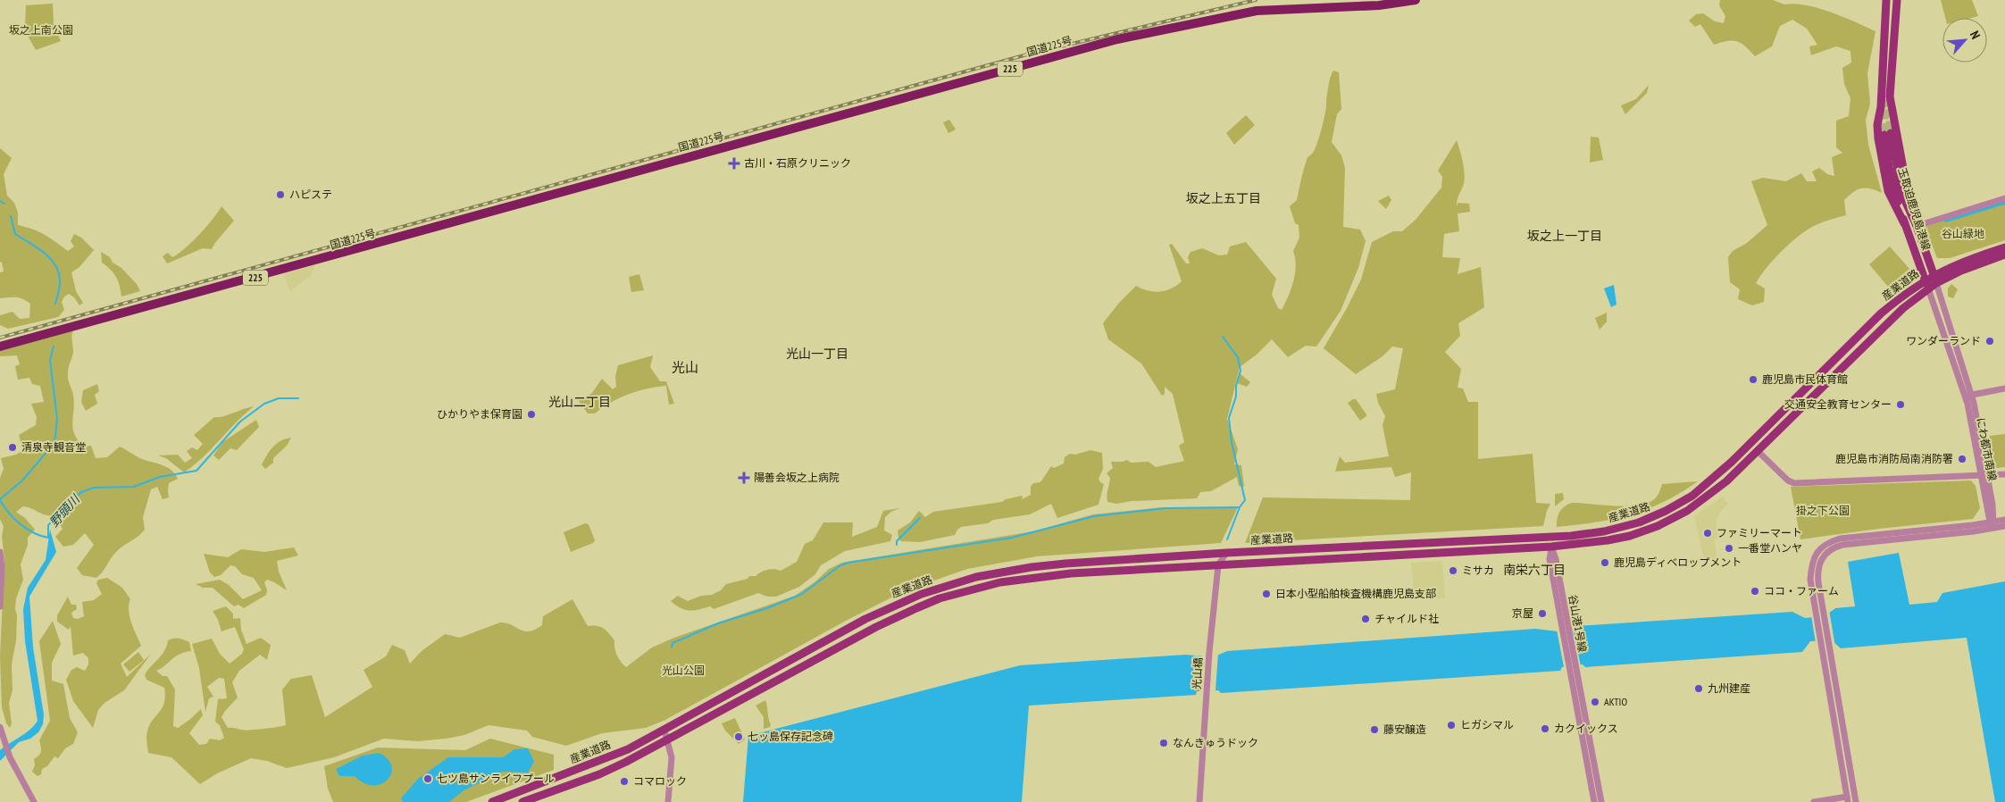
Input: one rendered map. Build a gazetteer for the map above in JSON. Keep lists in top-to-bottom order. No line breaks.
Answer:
{"streets":{"highway":["国道225号","225"],"main road":["玉取迫鹿児島港線","産業道路"],"street":["にわ都市南線","谷山港1号線","光山橋"]},"crossings":[["玉取迫鹿児島港線","産業道路"],["玉取迫鹿児島港線","にわ都市南線"],["産業道路","にわ都市南線"],["産業道路","谷山港1号線"],["産業道路","光山橋"]],"districts":["坂之上五丁目","坂之上一丁目","光山一丁目","光山","光山二丁目","南栄六丁目"],"water":["野頭川"],"parks":["坂之上南公園","谷山緑地","掛之下公園","光山公園"],"places":{"health":["古川・石原クリニック","陽善会坂之上病院"],"other":["ハピステ","ワンダーランド","鹿児島市民体育館","交通安全教育センター","ひかりやま保育園","清泉寺観音堂","鹿児島市消防局南消防署","ファミリーマート","一番堂ハンヤ","鹿児島ディベロップメント","ミサカ","ココ・ファーム","日本小型船舶検査機構鹿児島支部","京屋","チャイルド社","九州建産","AKTIO","ヒガシマル","カクイックス","藤安醸造","七ッ島保存記念碑","なんきゅうドック","七ツ島サンライフプール","コマロック"]},"north":"top right"}
